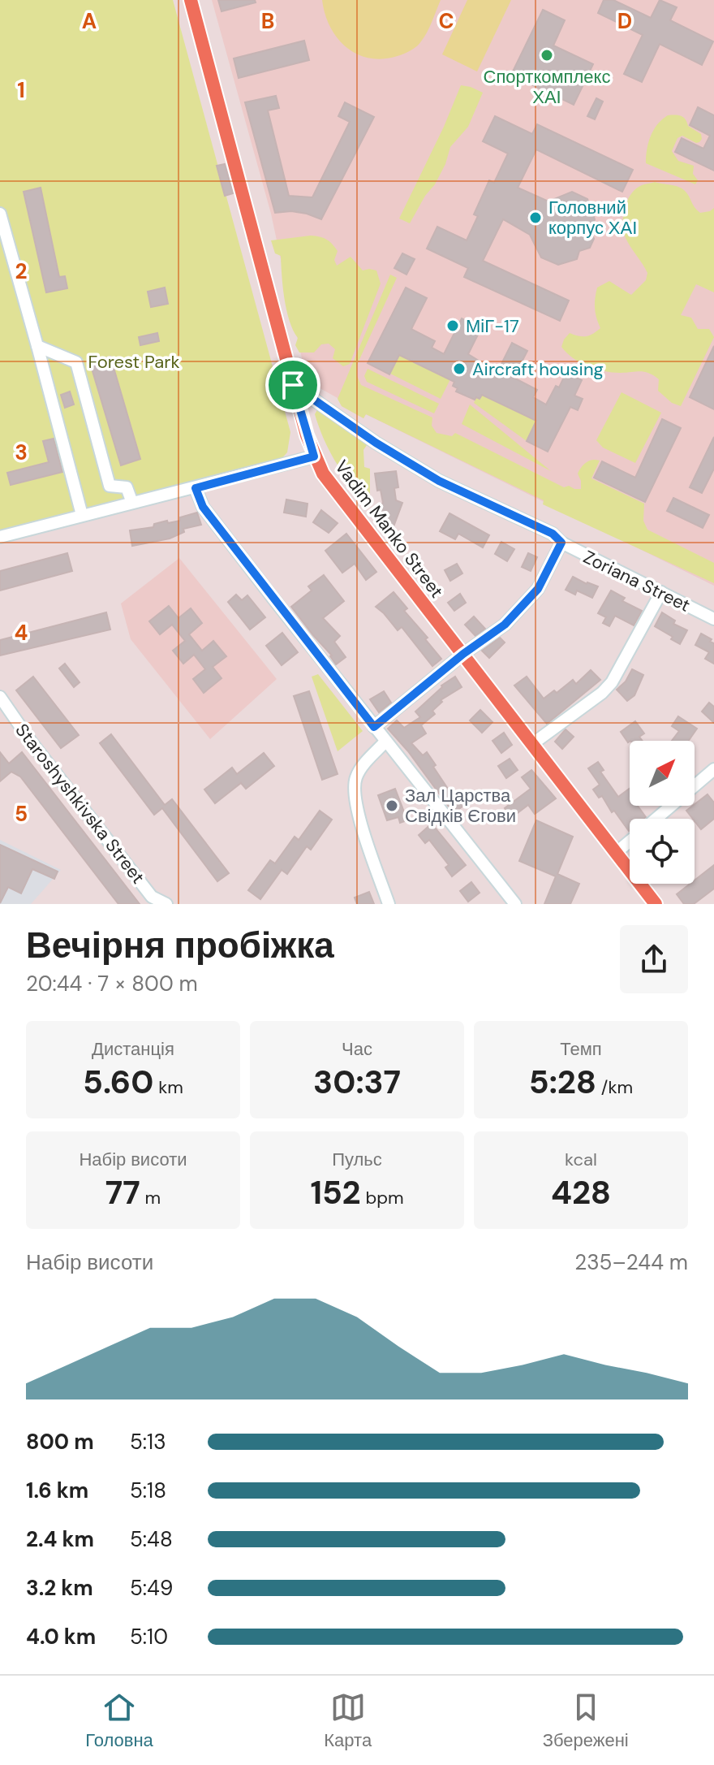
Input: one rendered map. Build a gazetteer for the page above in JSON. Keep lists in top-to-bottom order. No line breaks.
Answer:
{"streets":{"main road":["Vadim Manko Street"],"street":["Zoriana Street","Staroshyshkivska Street"]},"crossings":[["Vadim Manko Street","Zoriana Street"]],"parks":["Forest Park"],"places":["Спорткомплекс ХАІ","Головний корпус ХАІ","МіГ-17","Aircraft housing","Зал Царства Свідків Єгови"],"north":"top right","page":{"heading":["Вечірня пробіжка","20:44 · 7 × 800 m"],"stats":[["Дистанція","5.60 km"],["Час","30:37"],["Темп","5:28 /km"],["Набір висоти","77 m"],["Пульс","152 bpm"],["kcal","428"]],"chart":["Набір висоти","235–244 m"],"list":[{"name":"800 m","note":"5:13"},{"name":"1.6 km","note":"5:18"},{"name":"2.4 km","note":"5:48"},{"name":"3.2 km","note":"5:49"},{"name":"4.0 km","note":"5:10"}],"tabs":["Головна","Карта","Збережені"]},"grid":{"columns":["A","B","C","D"],"rows":["1","2","3","4","5"]}}
